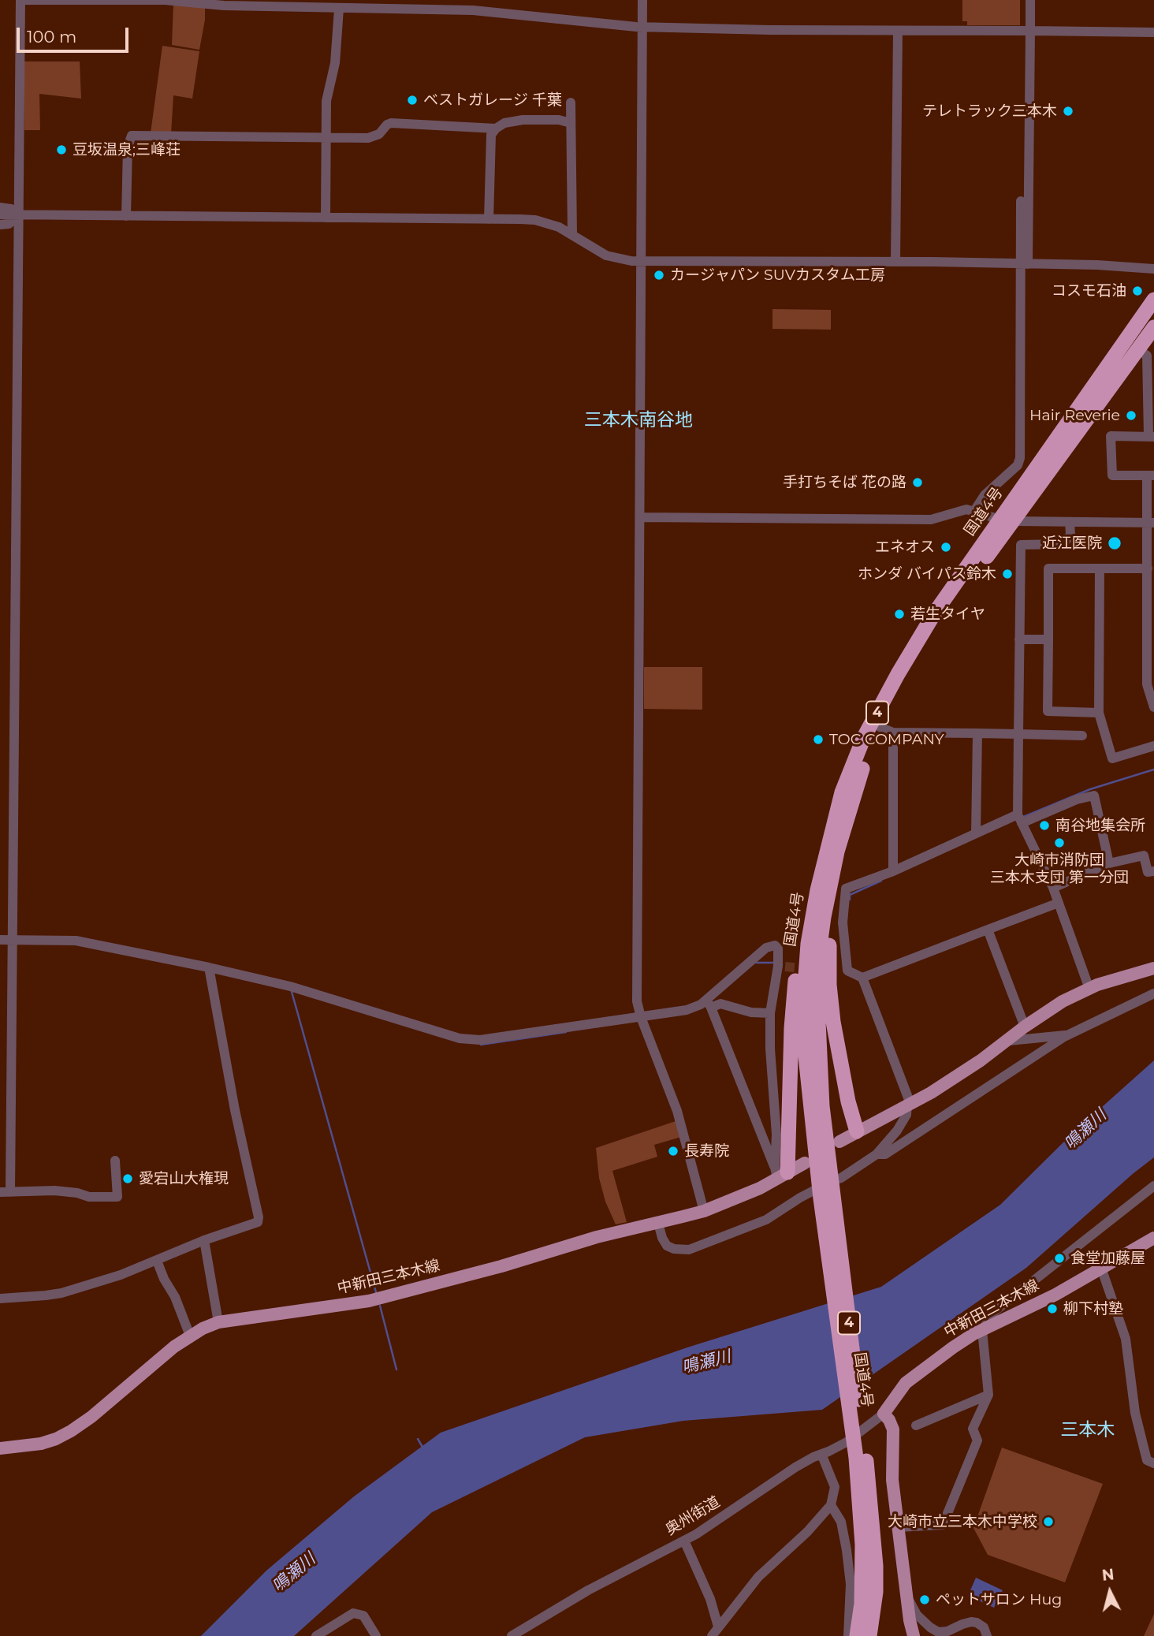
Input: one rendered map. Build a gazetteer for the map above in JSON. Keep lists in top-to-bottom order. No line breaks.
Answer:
{"streets":{"highway":["国道4号","4"],"main road":["中新田三本木線"],"street":["奥州街道"]},"crossings":[["中新田三本木線","奥州街道"]],"districts":["三本木南谷地","三本木"],"water":["鳴瀬川"],"places":["ベストガレージ 千葉","テレトラック三本木","豆坂温泉;三峰荘","カージャパン SUVカスタム工房","コスモ石油","Hair Reverie","手打ちそば 花の路","近江医院","エネオス","ホンダ バイパス鈴木","若生タイヤ","TOC COMPANY","南谷地集会所","大崎市消防団 三本木支団 第一分団","長寿院","愛宕山大権現","食堂加藤屋","柳下村塾","大崎市立三本木中学校","ペットサロン Hug"],"scale_bar":"100 m","north":"top"}
